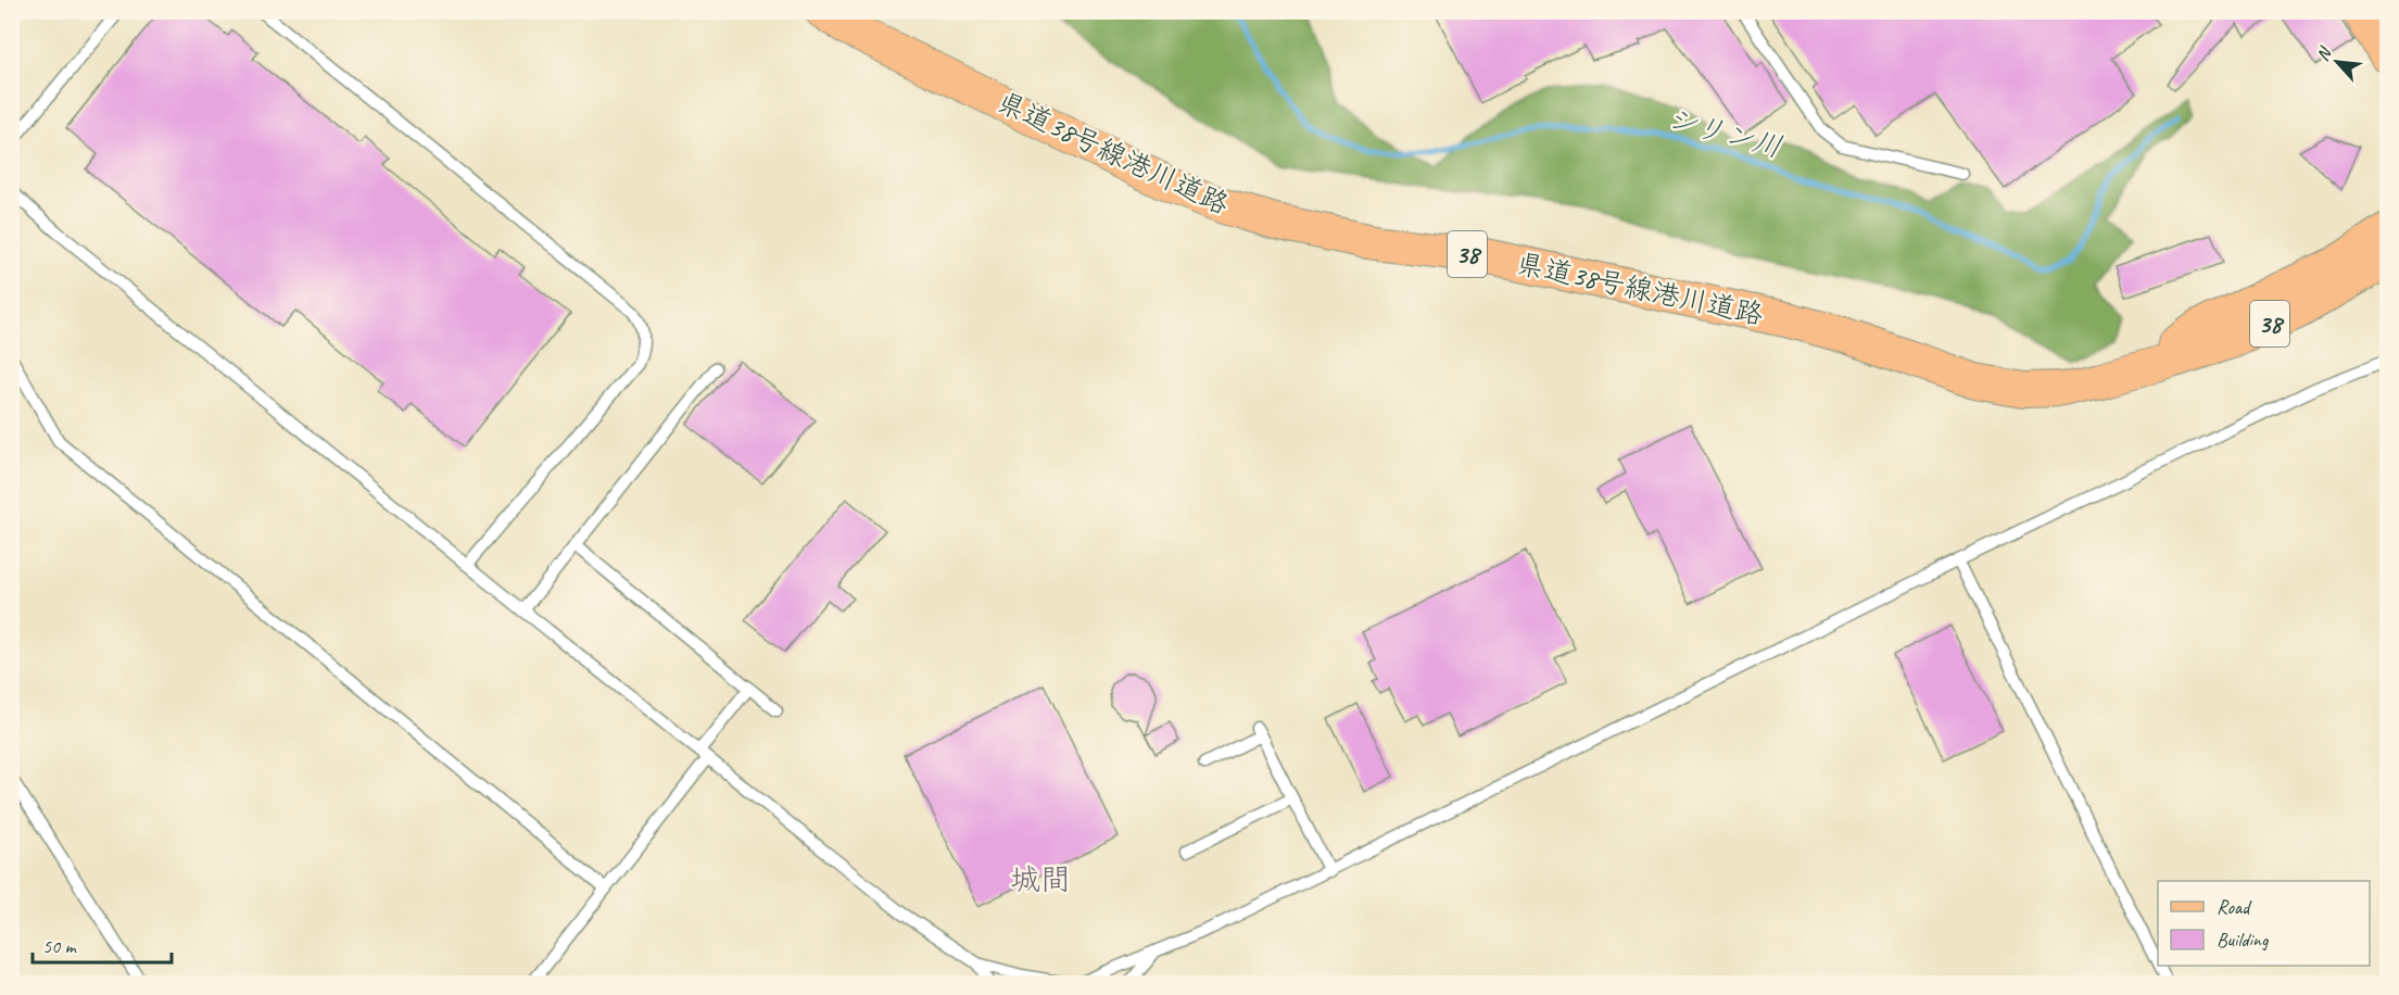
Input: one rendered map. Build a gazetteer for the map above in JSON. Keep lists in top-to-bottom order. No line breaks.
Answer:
{"streets":{"main road":["県道38号線港川道路","38"]},"districts":["城間"],"water":["シリン川"],"legend":["Road","Building"],"scale_bar":"50 m","north":"top left"}
